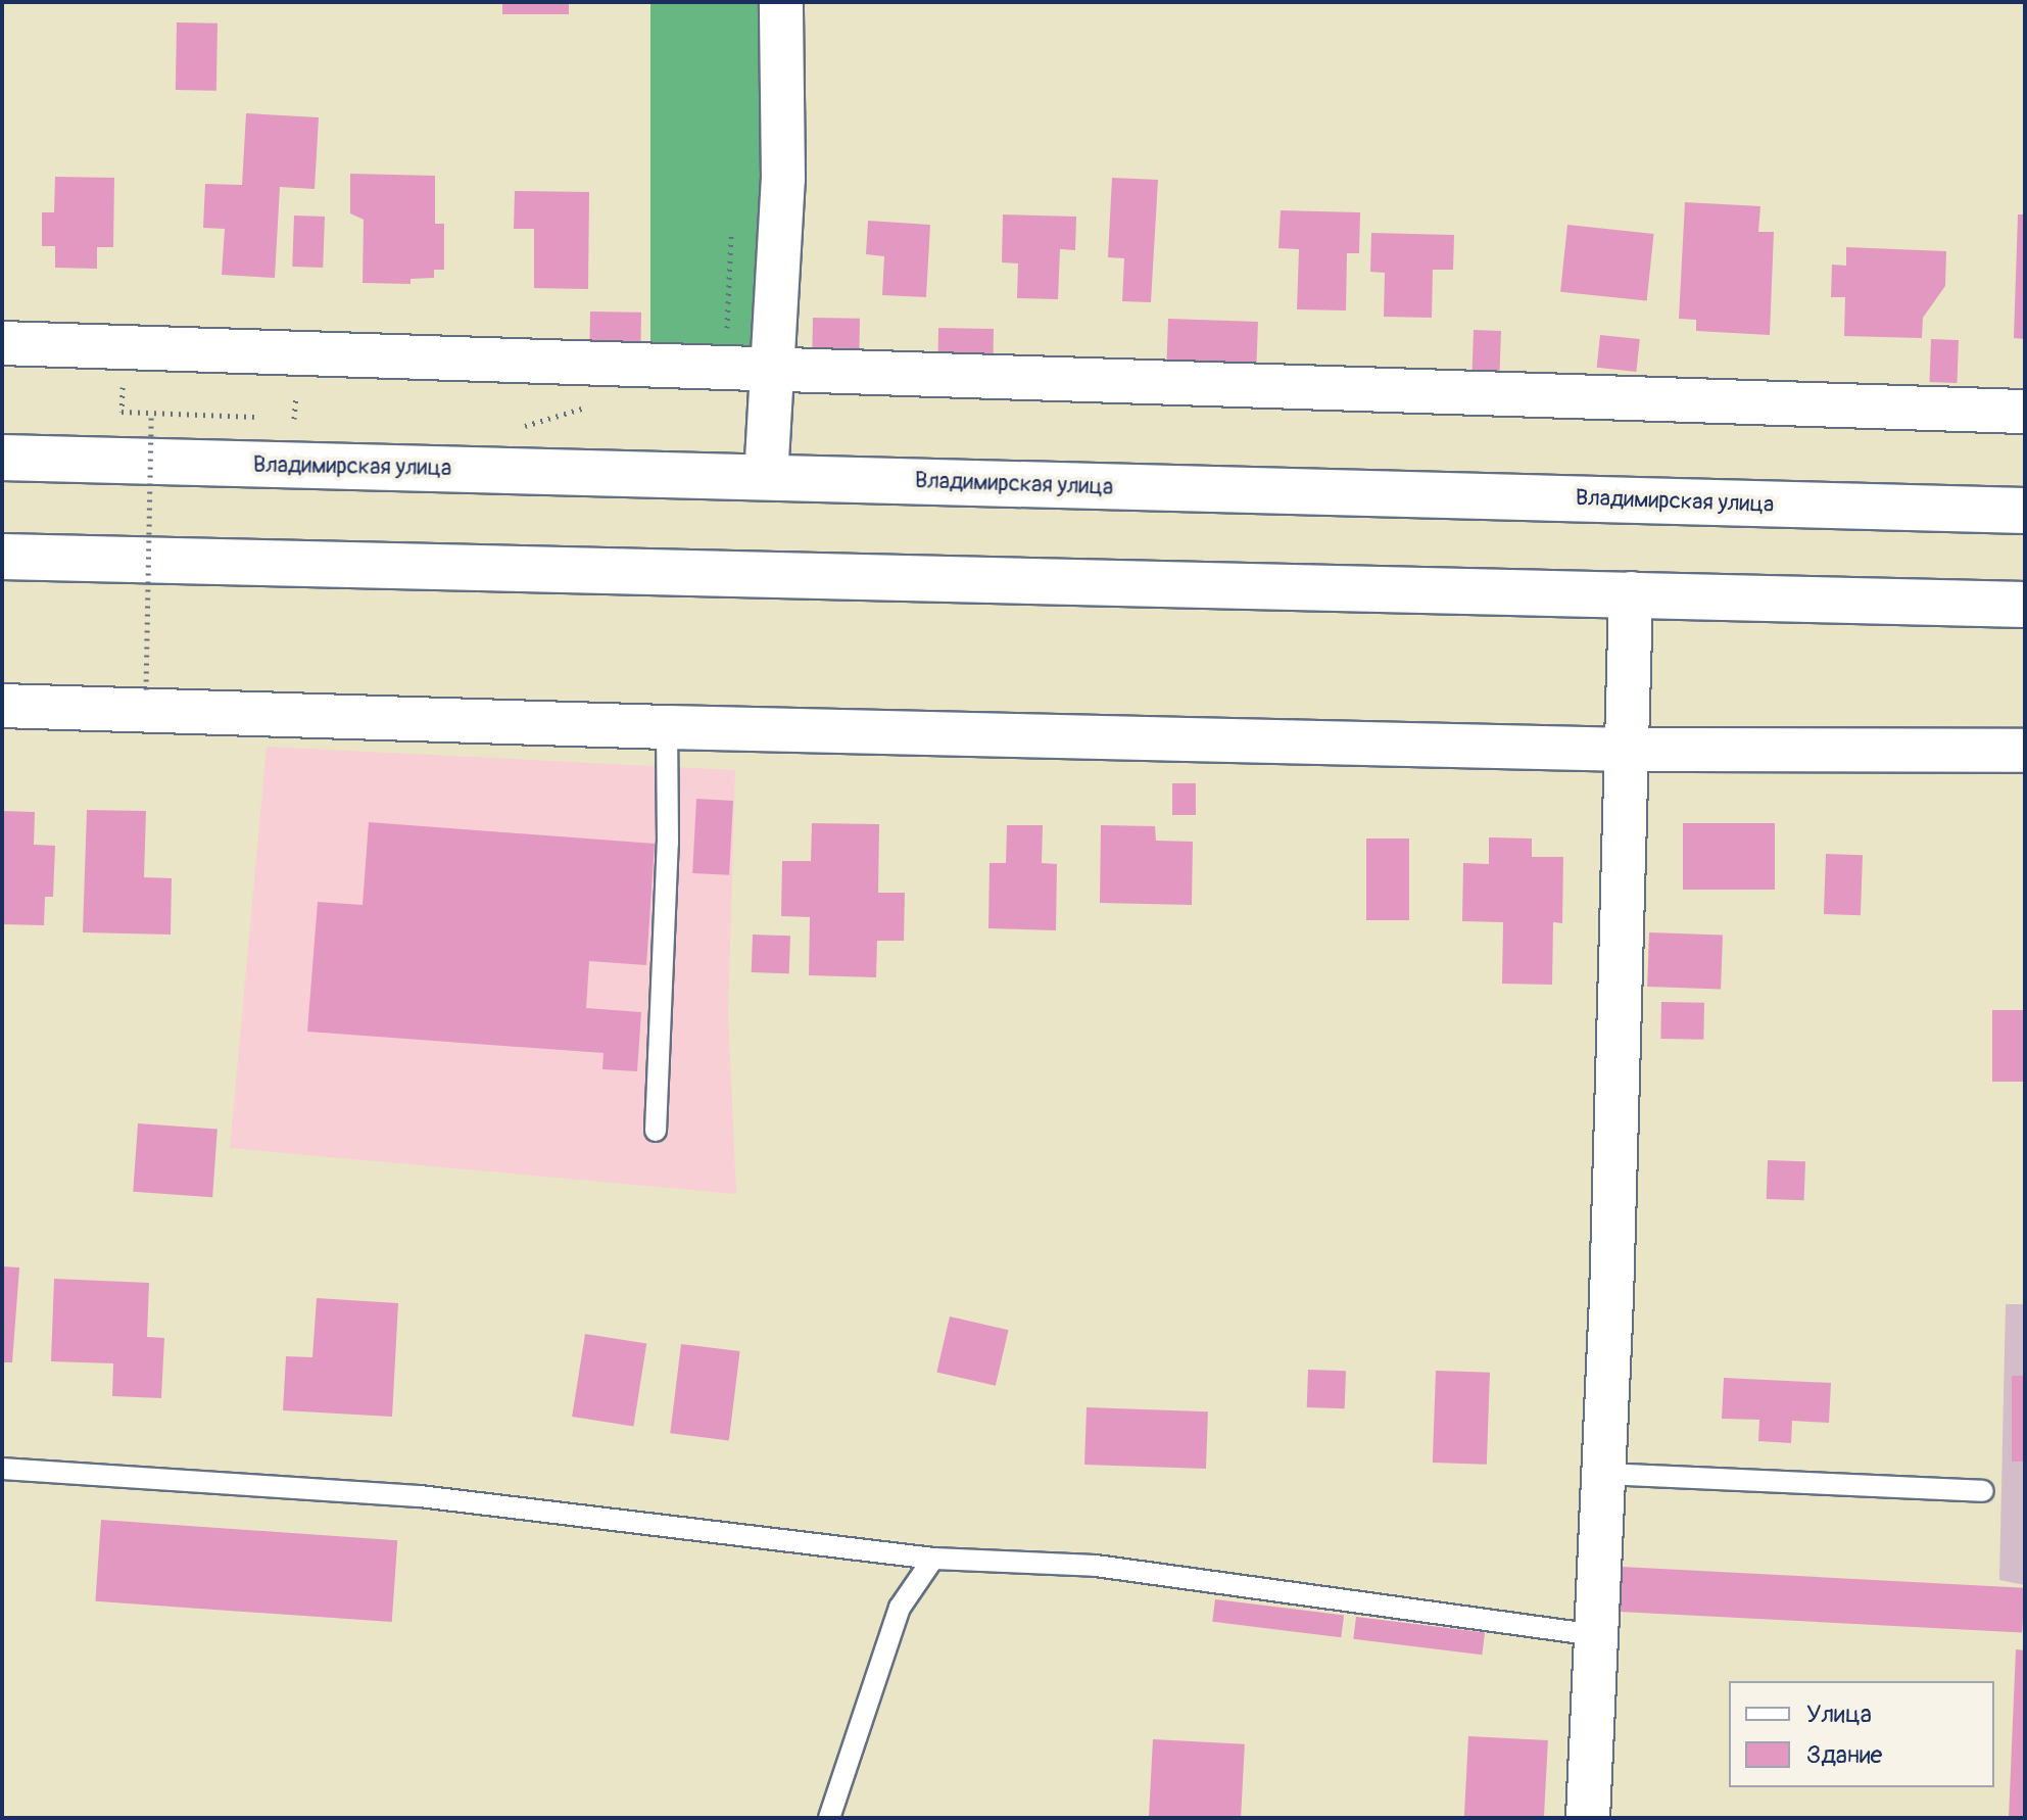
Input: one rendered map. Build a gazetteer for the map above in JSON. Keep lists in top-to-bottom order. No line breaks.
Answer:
{"streets":{"highway":["Владимирская улица"]},"legend":["Улица","Здание"]}
